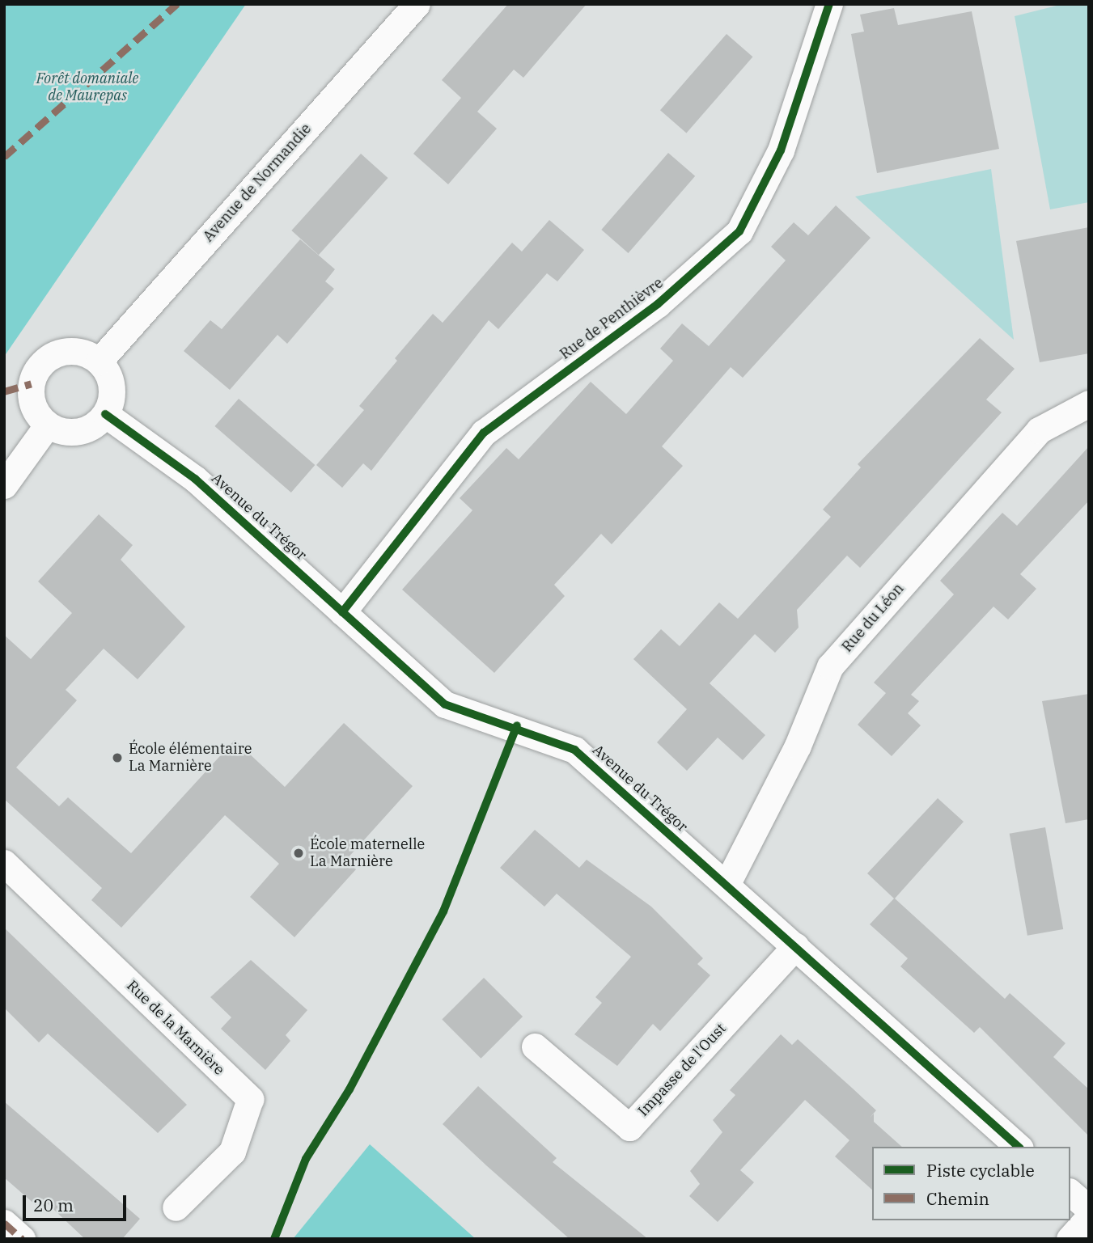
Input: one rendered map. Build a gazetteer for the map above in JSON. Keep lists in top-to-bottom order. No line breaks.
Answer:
{"streets":{"street":["Avenue de Normandie","Rue de Penthièvre","Avenue du Trégor","Rue du Léon","Rue de la Marnière","Impasse de l'Oust"]},"crossings":[["Avenue de Normandie","Avenue du Trégor"],["Rue de Penthièvre","Avenue du Trégor"],["Avenue du Trégor","Rue du Léon"],["Avenue du Trégor","Impasse de l'Oust"]],"parks":["Forêt domaniale de Maurepas"],"places":["École élémentaire La Marnière","École maternelle La Marnière"],"legend":["Piste cyclable","Chemin"],"scale_bar":"20 m"}
